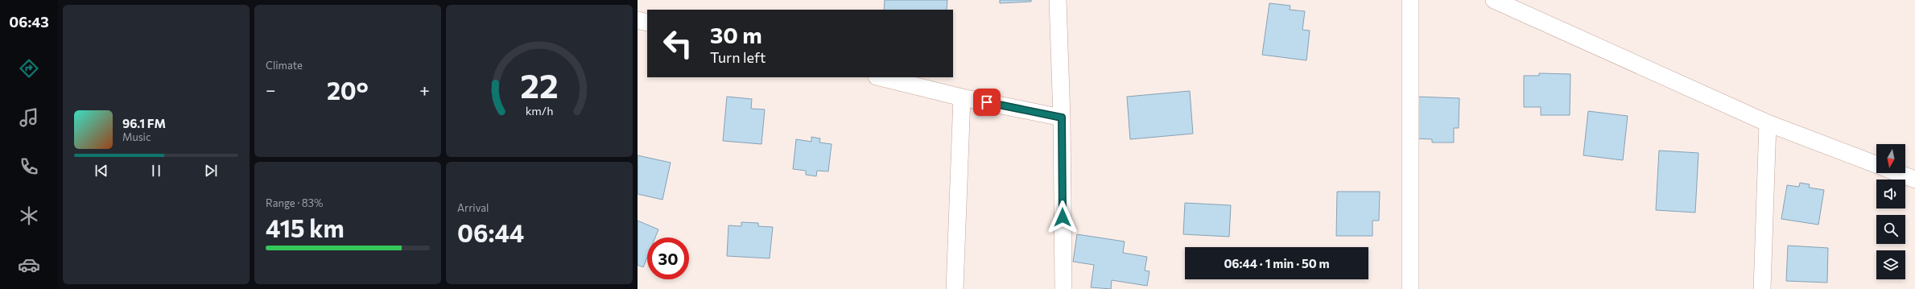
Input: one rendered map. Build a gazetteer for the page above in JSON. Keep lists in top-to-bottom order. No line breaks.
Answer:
{"north":"bottom","page":{"tabs":"06:43","tile":["Climate",["Range · 83%","415 km"],["Arrival","06:44"]],"turn":["30 m","Turn left"],"heat":["−","20°","+"],"song":["96.1 FM","Music"],"limit":"30","trip":"06:44 · 1 min · 50 m","gauge":["22","km/h"]}}
